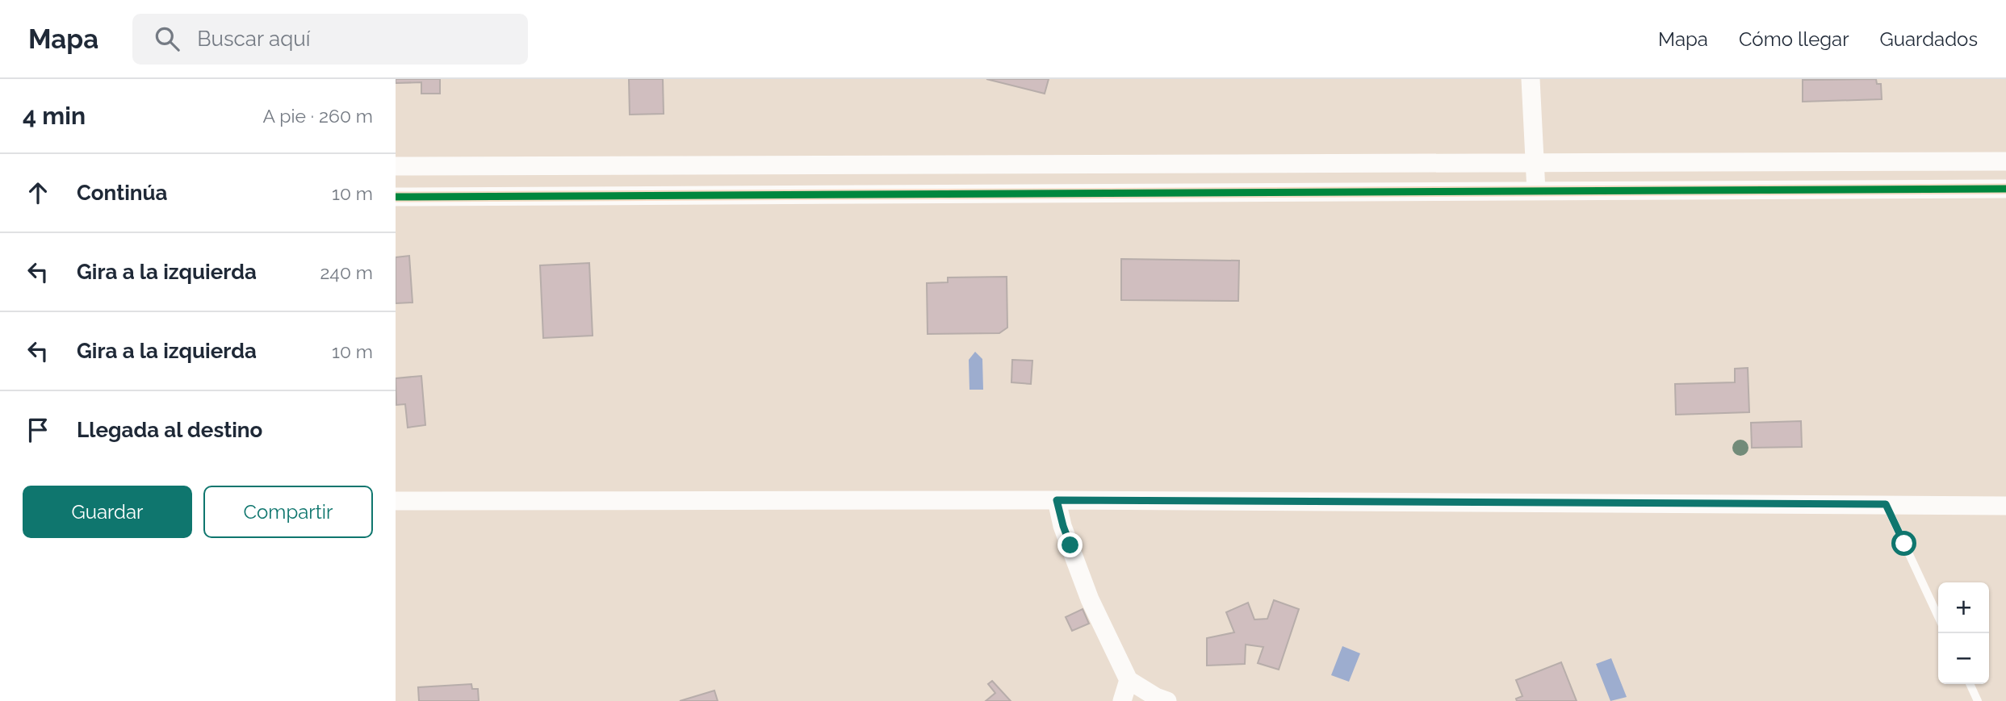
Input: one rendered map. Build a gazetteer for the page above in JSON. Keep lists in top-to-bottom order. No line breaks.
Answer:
{"page":{"header":"Mapa","search":"Buscar aquí","nav":["Mapa","Cómo llegar","Guardados"],"heading":["4 min","A pie · 260 m"],"list":[["Continúa","10 m"],["Gira a la izquierda","240 m"],["Gira a la izquierda","10 m"],"Llegada al destino"],"buttons":["Guardar","Compartir"],"map_buttons":["+","−"]}}
